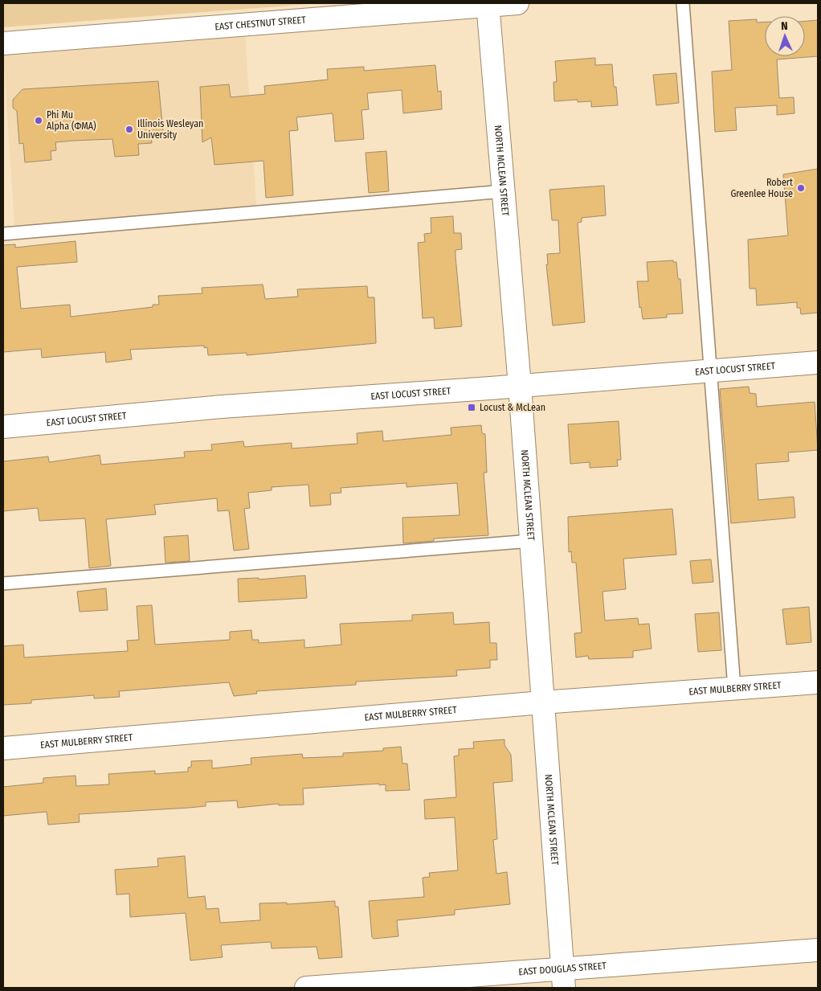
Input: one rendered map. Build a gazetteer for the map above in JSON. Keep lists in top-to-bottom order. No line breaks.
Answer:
{"streets":{"street":["EAST CHESTNUT STREET","NORTH MCLEAN STREET","EAST LOCUST STREET","EAST MULBERRY STREET","EAST DOUGLAS STREET"]},"crossings":[["EAST CHESTNUT STREET","NORTH MCLEAN STREET"],["NORTH MCLEAN STREET","EAST LOCUST STREET"],["NORTH MCLEAN STREET","EAST MULBERRY STREET"],["NORTH MCLEAN STREET","EAST DOUGLAS STREET"]],"places":{"other":["Phi Mu Alpha (ΦΜΑ)","Illinois Wesleyan University","Robert Greenlee House"],"transit":["Locust & McLean"]},"north":"top"}
